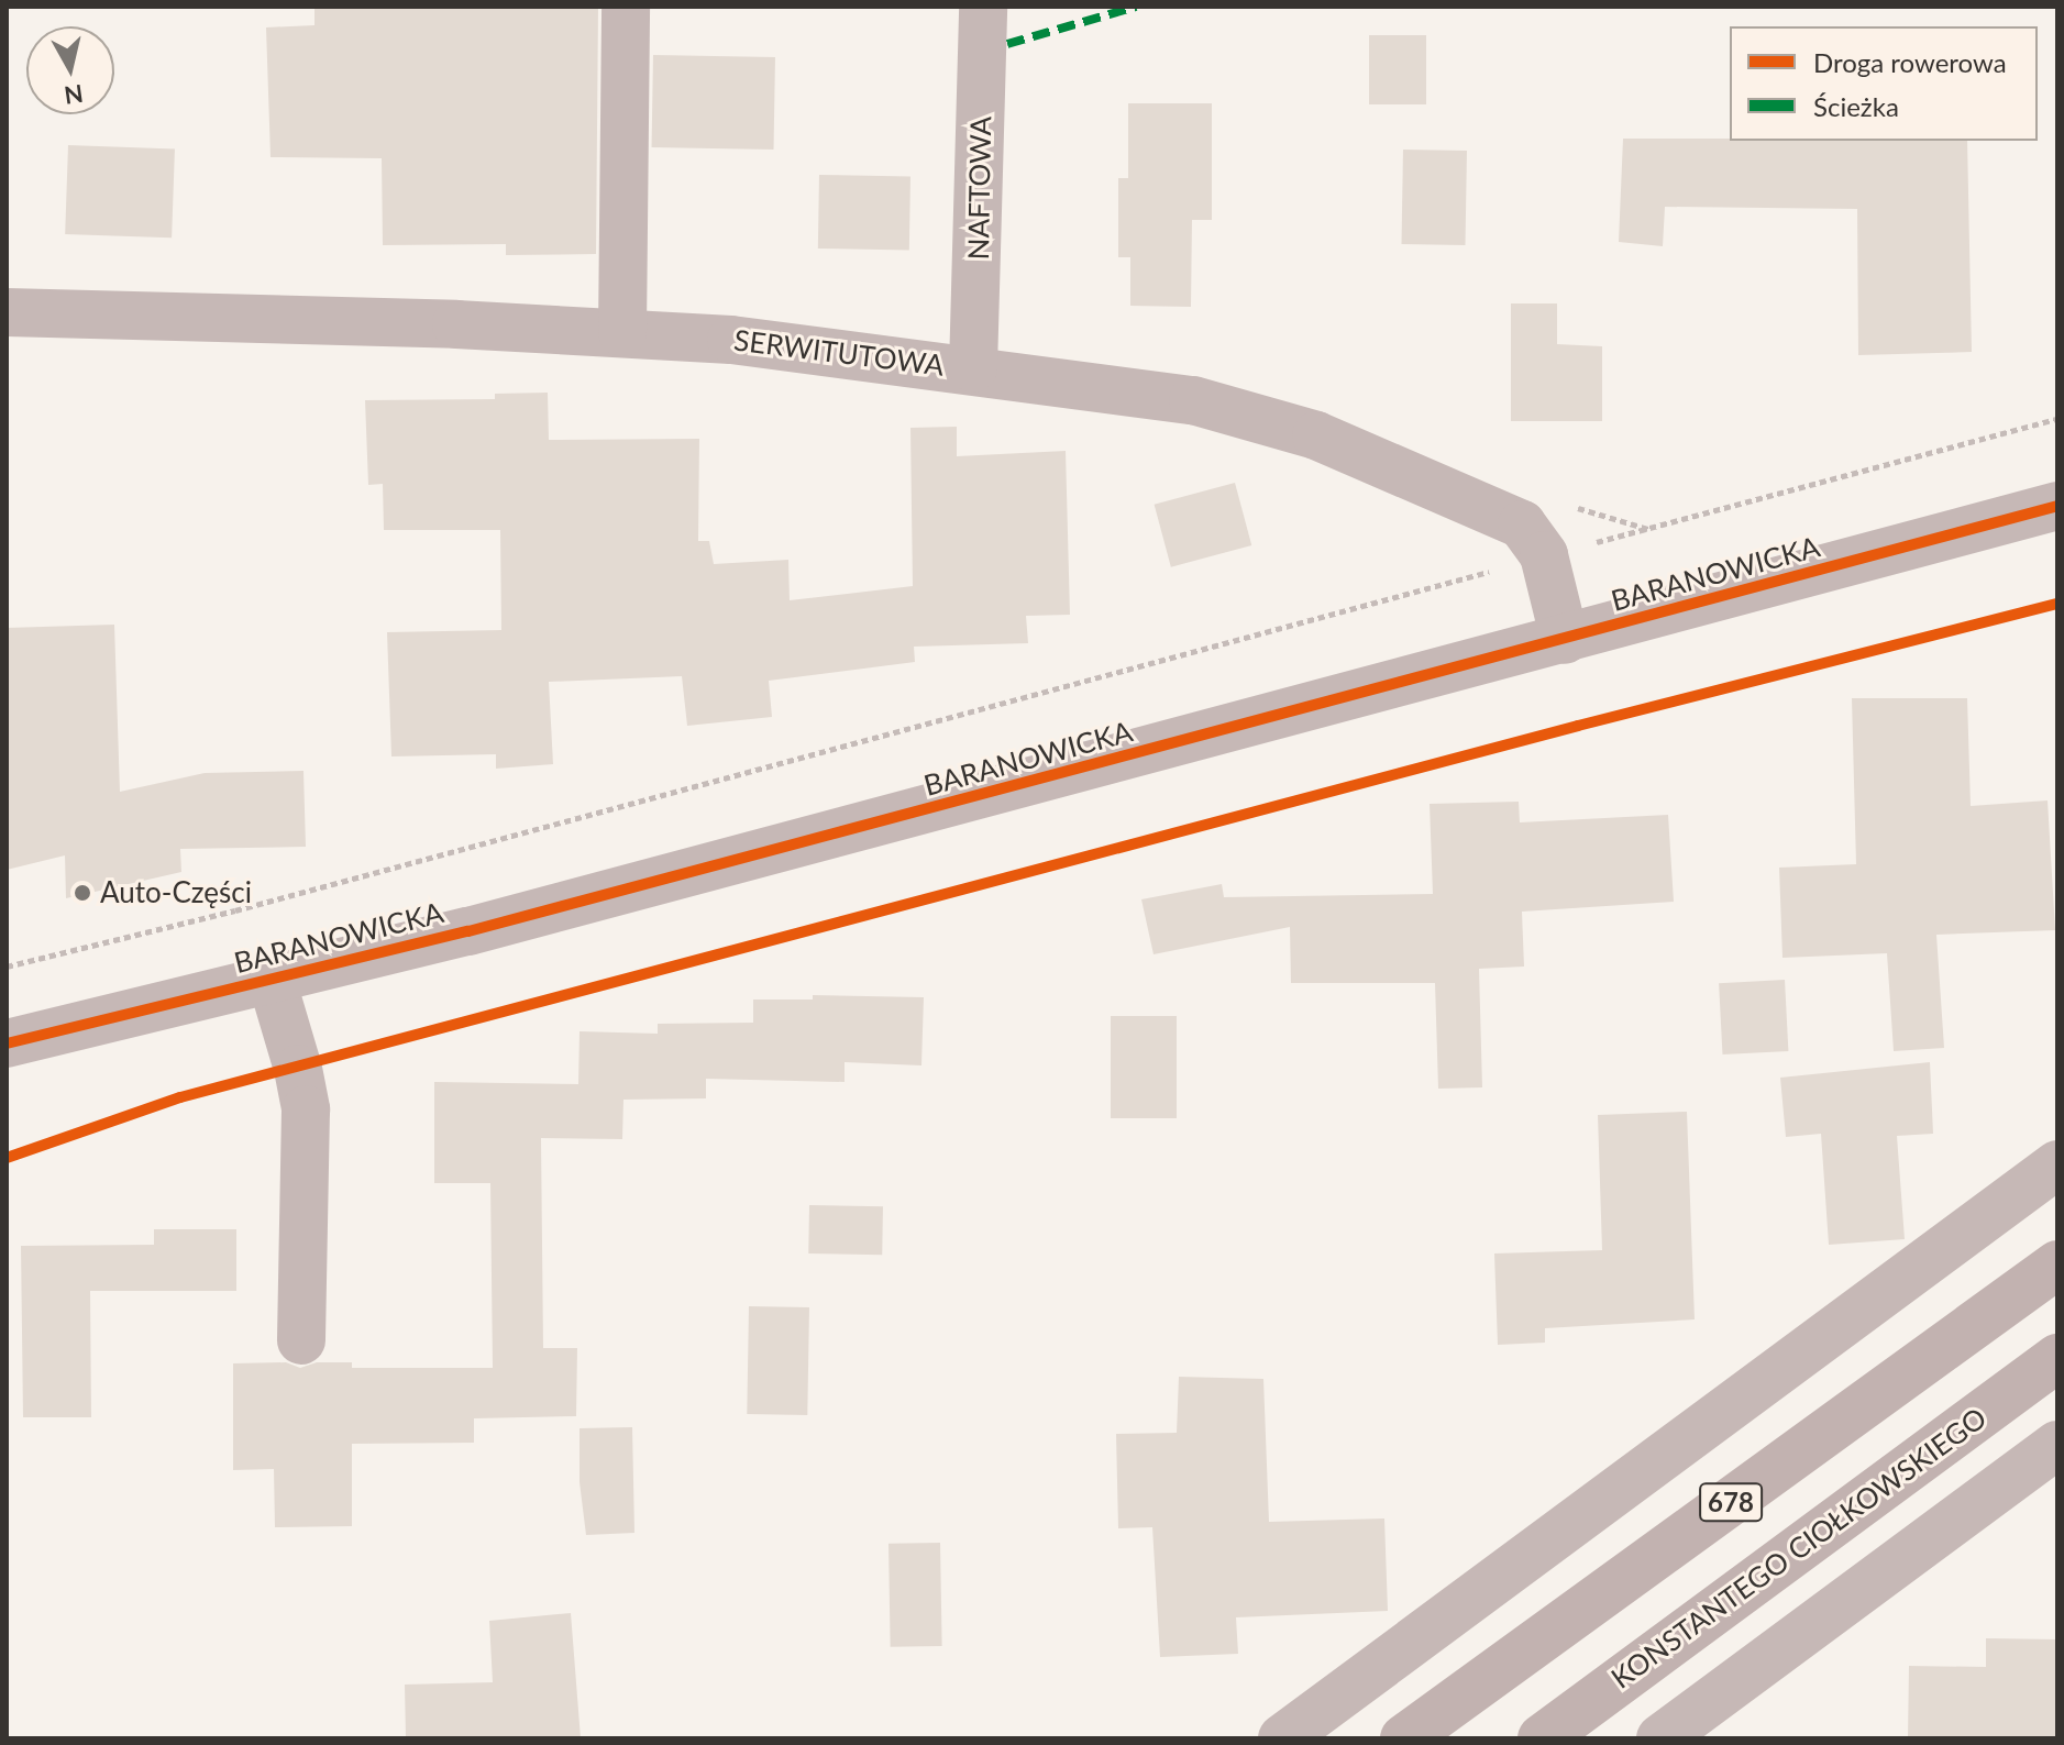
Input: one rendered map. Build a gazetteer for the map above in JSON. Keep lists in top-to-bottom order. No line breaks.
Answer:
{"streets":{"highway":["678","KONSTANTEGO CIOŁKOWSKIEGO"],"street":["NAFTOWA","SERWITUTOWA","BARANOWICKA"]},"crossings":[["NAFTOWA","SERWITUTOWA"],["SERWITUTOWA","BARANOWICKA"]],"places":["Auto-Części"],"legend":["Droga rowerowa","Ścieżka"],"north":"bottom"}
